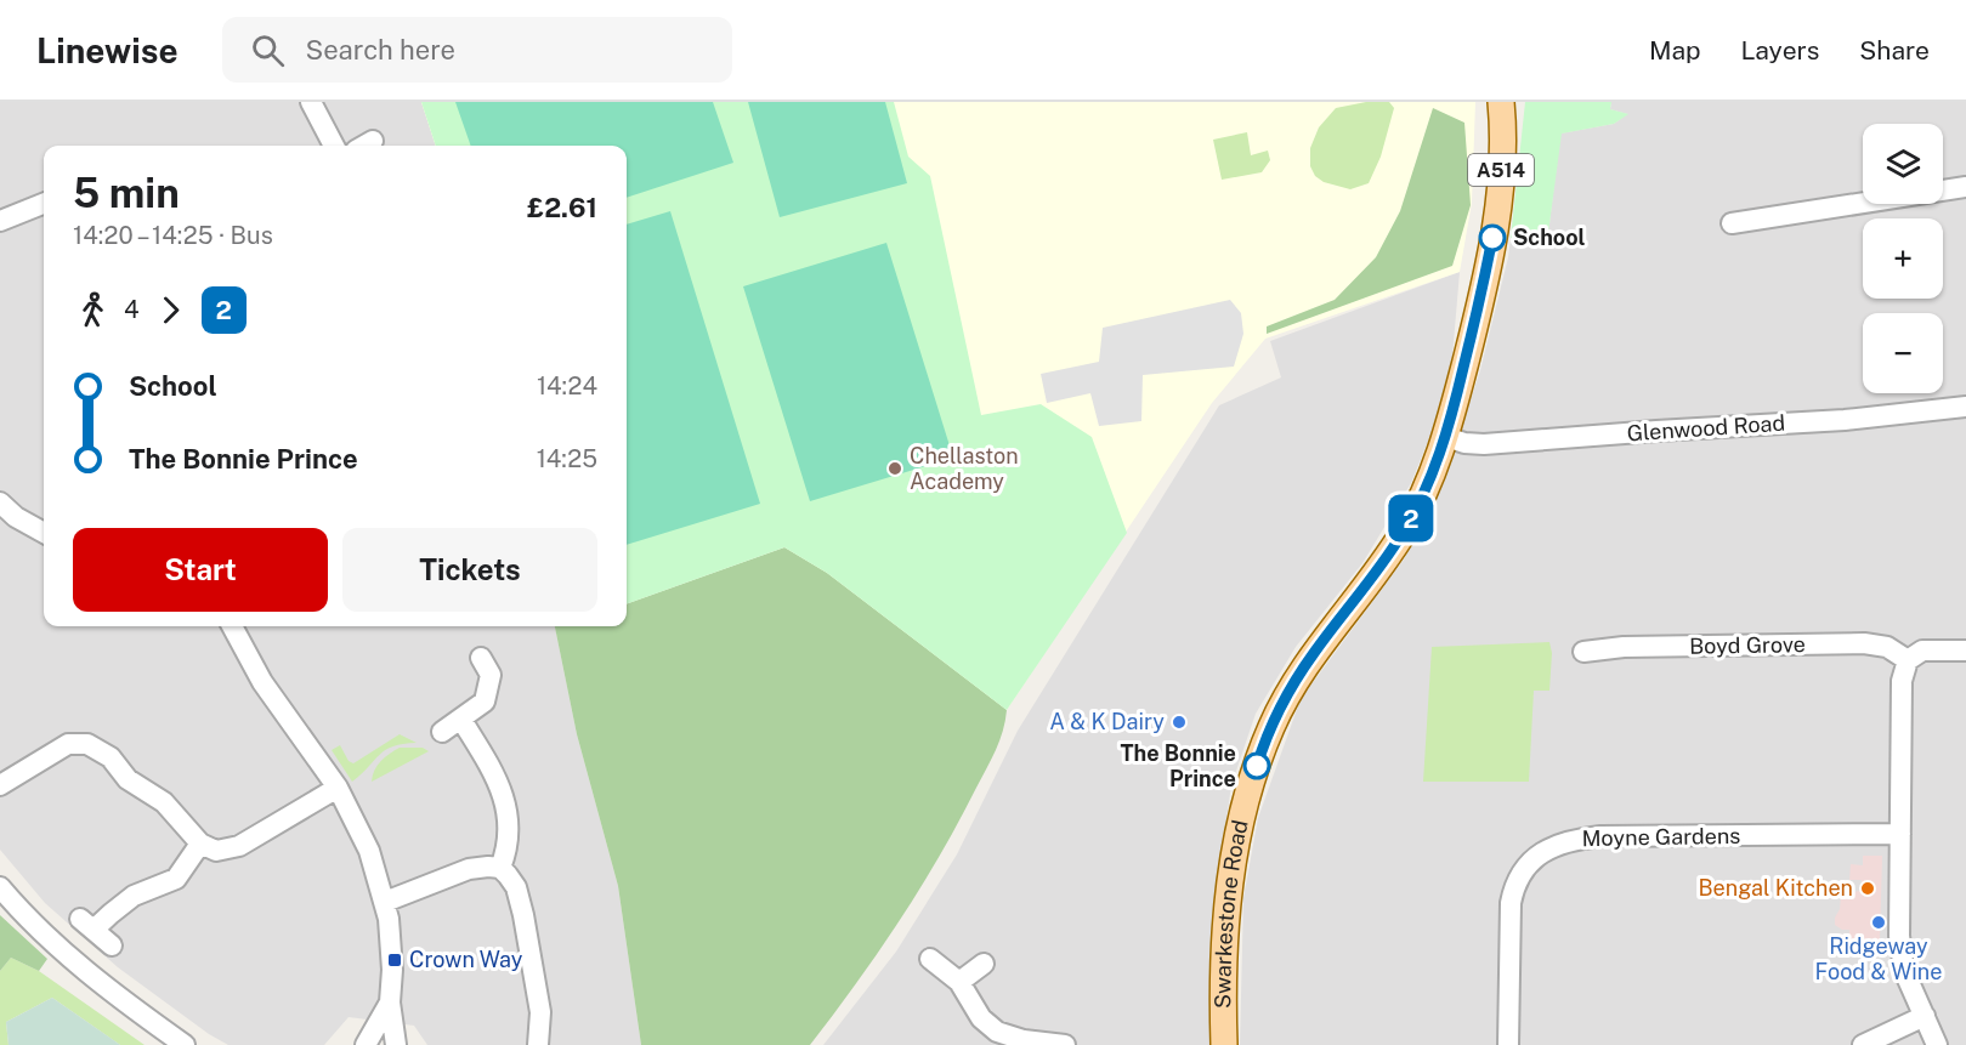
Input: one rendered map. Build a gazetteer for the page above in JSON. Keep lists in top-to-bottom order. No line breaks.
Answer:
{"streets":{"main road":["A514","Swarkestone Road"],"street":["Glenwood Road","Boyd Grove","Moyne Gardens"]},"crossings":[["Glenwood Road","Swarkestone Road"]],"places":{"other":["School","Chellaston Academy","A & K Dairy","The Bonnie Prince","Bengal Kitchen","Ridgeway Food & Wine"],"transit":["Crown Way"]},"lines":["bus line 2"],"page":{"header":"Linewise","search":"Search here","nav":["Map","Layers","Share"],"on_map":"2","map_buttons":["+","−"],"heading":["5 min","14:20 – 14:25 · Bus","£2.61"],"legs":["4","2"],"list":[{"name":"School","value":"14:24"},{"name":"The Bonnie Prince","value":"14:25"}],"buttons":["Start","Tickets"]}}
